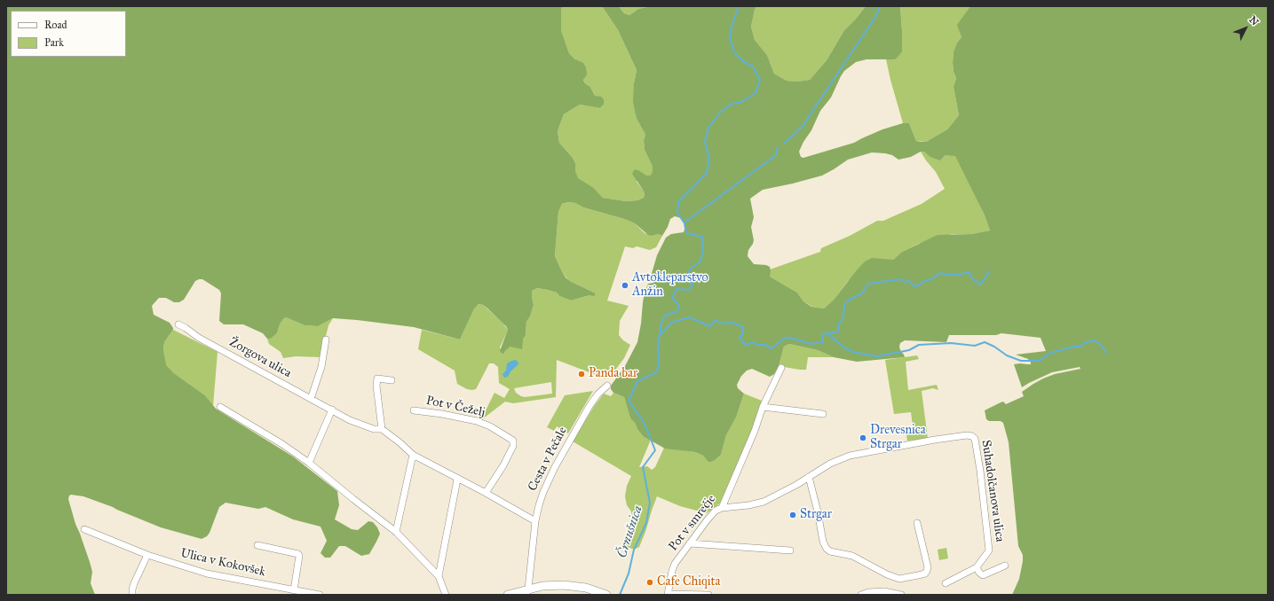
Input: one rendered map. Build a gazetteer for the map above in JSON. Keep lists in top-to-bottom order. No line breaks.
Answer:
{"streets":{"street":["Žorgova ulica","Pot v Čeželj","Cesta v Pečale","Suhadolčanova ulica","Pot v smrečje","Ulica v Kokovšek"]},"crossings":[["Žorgova ulica","Pot v Čeželj"],["Žorgova ulica","Cesta v Pečale"],["Suhadolčanova ulica","Pot v smrečje"]],"water":["Črnušnica"],"places":["Avtokleparstvo Anžin","Panda bar","Drevesnica Strgar","Strgar","Cafe Chiqita"],"legend":["Road","Park"],"north":"top right"}
